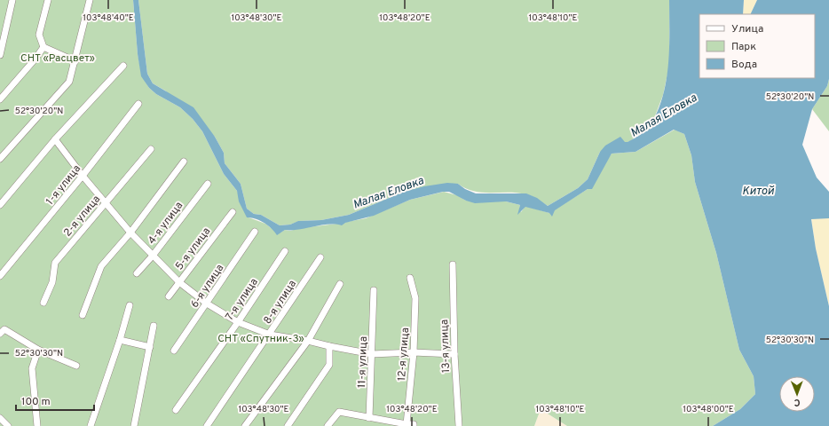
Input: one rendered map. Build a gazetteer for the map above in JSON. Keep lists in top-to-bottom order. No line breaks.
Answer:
{"streets":{"street":["1-я улица","2-я улица","4-я улица","5-я улица","6-я улица","7-я улица","8-я улица","13-я улица","12-я улица","11-я улица"]},"water":["Малая Еловка","Китой"],"parks":["СНТ «Расцвет»","СНТ «Спутник-3»"],"legend":["Улица","Парк","Вода"],"scale_bar":"100 m","north":"bottom","coordinates":["103°48'40\"E","103°48'30\"E","103°48'20\"E","103°48'10\"E","52°30'20\"N","52°30'30\"N","103°48'00\"E"]}
